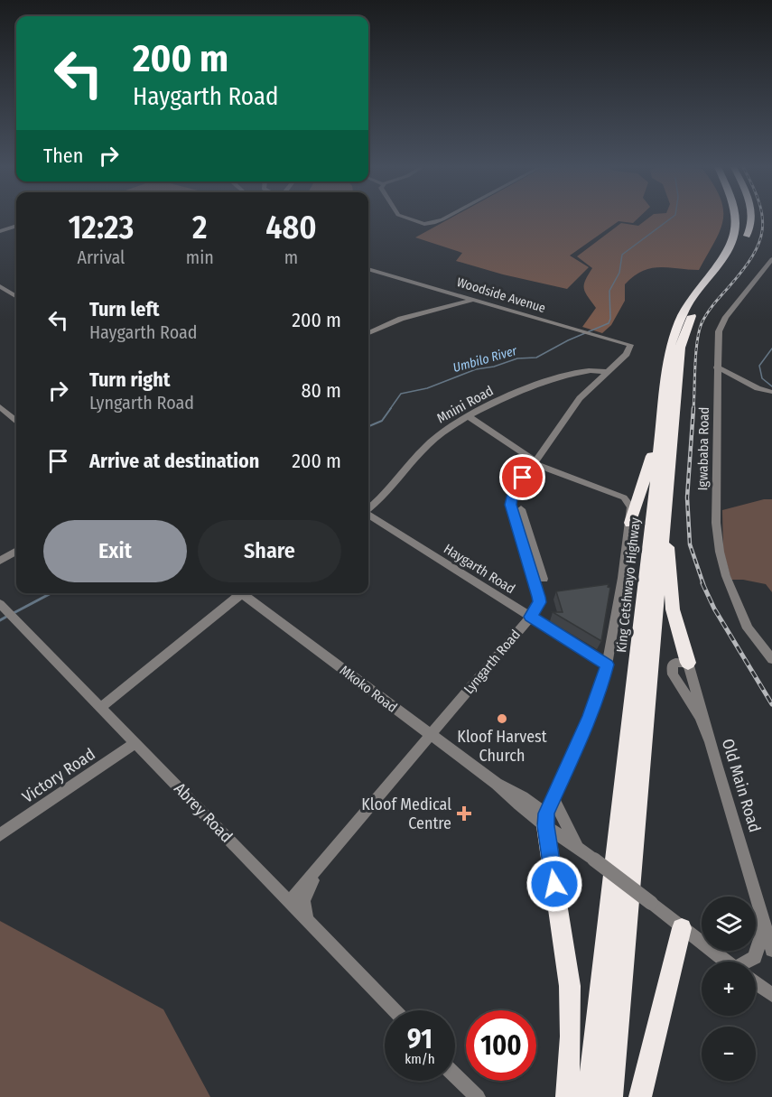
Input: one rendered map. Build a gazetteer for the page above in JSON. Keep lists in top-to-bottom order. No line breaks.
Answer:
{"streets":{"highway":["King Cetshwayo Highway"],"street":["Woodside Avenue","Mnini Road","Igwababa Road","Haygarth Road","Lyngarth Road","Mkoko Road","Victory Road","Old Main Road","Abrey Road"]},"crossings":[["Woodside Avenue","Mnini Road"],["Haygarth Road","Lyngarth Road"],["Lyngarth Road","Mkoko Road"],["Lyngarth Road","Abrey Road"],["Victory Road","Abrey Road"]],"water":["Umbilo River"],"places":{"other":["Kloof Harvest Church"],"health":["Kloof Medical Centre"]},"page":{"turn":["200 m","Haygarth Road"],"then":"Then","eta":["12:23","Arrival","2","min","480","m"],"list":[{"name":"Turn left","note":"Haygarth Road","value":"200 m"},{"name":"Turn right","note":"Lyngarth Road","value":"80 m"},{"name":"Arrive at destination","value":"200 m"}],"buttons":["Exit","Share"],"map_buttons":["+","−"],"speed":"91 km/h","limit":"100"}}
